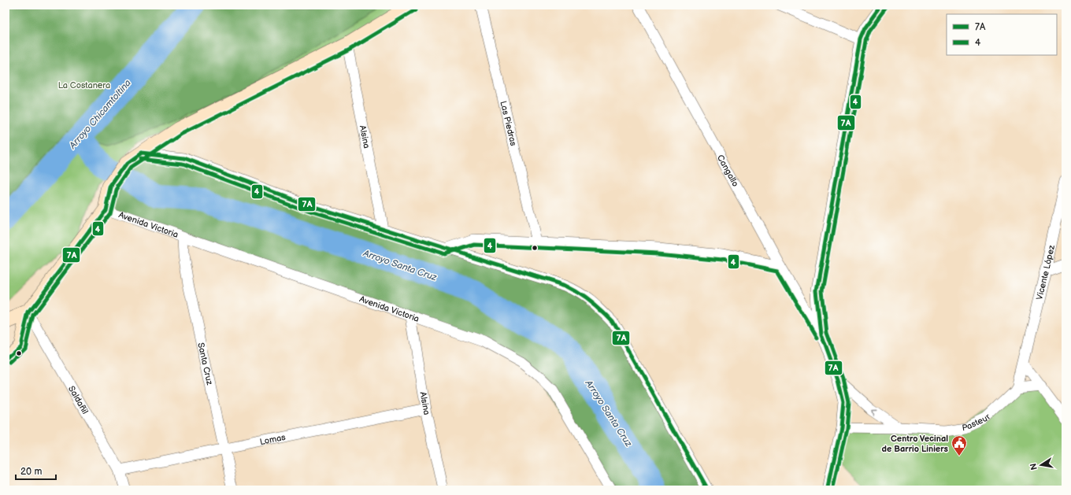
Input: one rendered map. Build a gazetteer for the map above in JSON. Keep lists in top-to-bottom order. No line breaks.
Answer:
{"streets":{"street":["Las Piedras","Alsina","Cangallo","Avenida Victoria","Vicente López","Santa Cruz","Saldañil","Pasteur","Lomas"]},"crossings":[["Alsina","Avenida Victoria"],["Alsina","Lomas"],["Avenida Victoria","Santa Cruz"],["Vicente López","Pasteur"],["Santa Cruz","Lomas"],["Saldañil","Lomas"]],"water":["Arroyo Chicamtoltina","Arroyo Santa Cruz"],"parks":["La Costanera"],"places":{"public building":["Centro Vecinal de Barrio Liniers"]},"lines":["transit line 7A","transit line 4"],"legend":["7A","4"],"scale_bar":"20 m","north":"left"}
